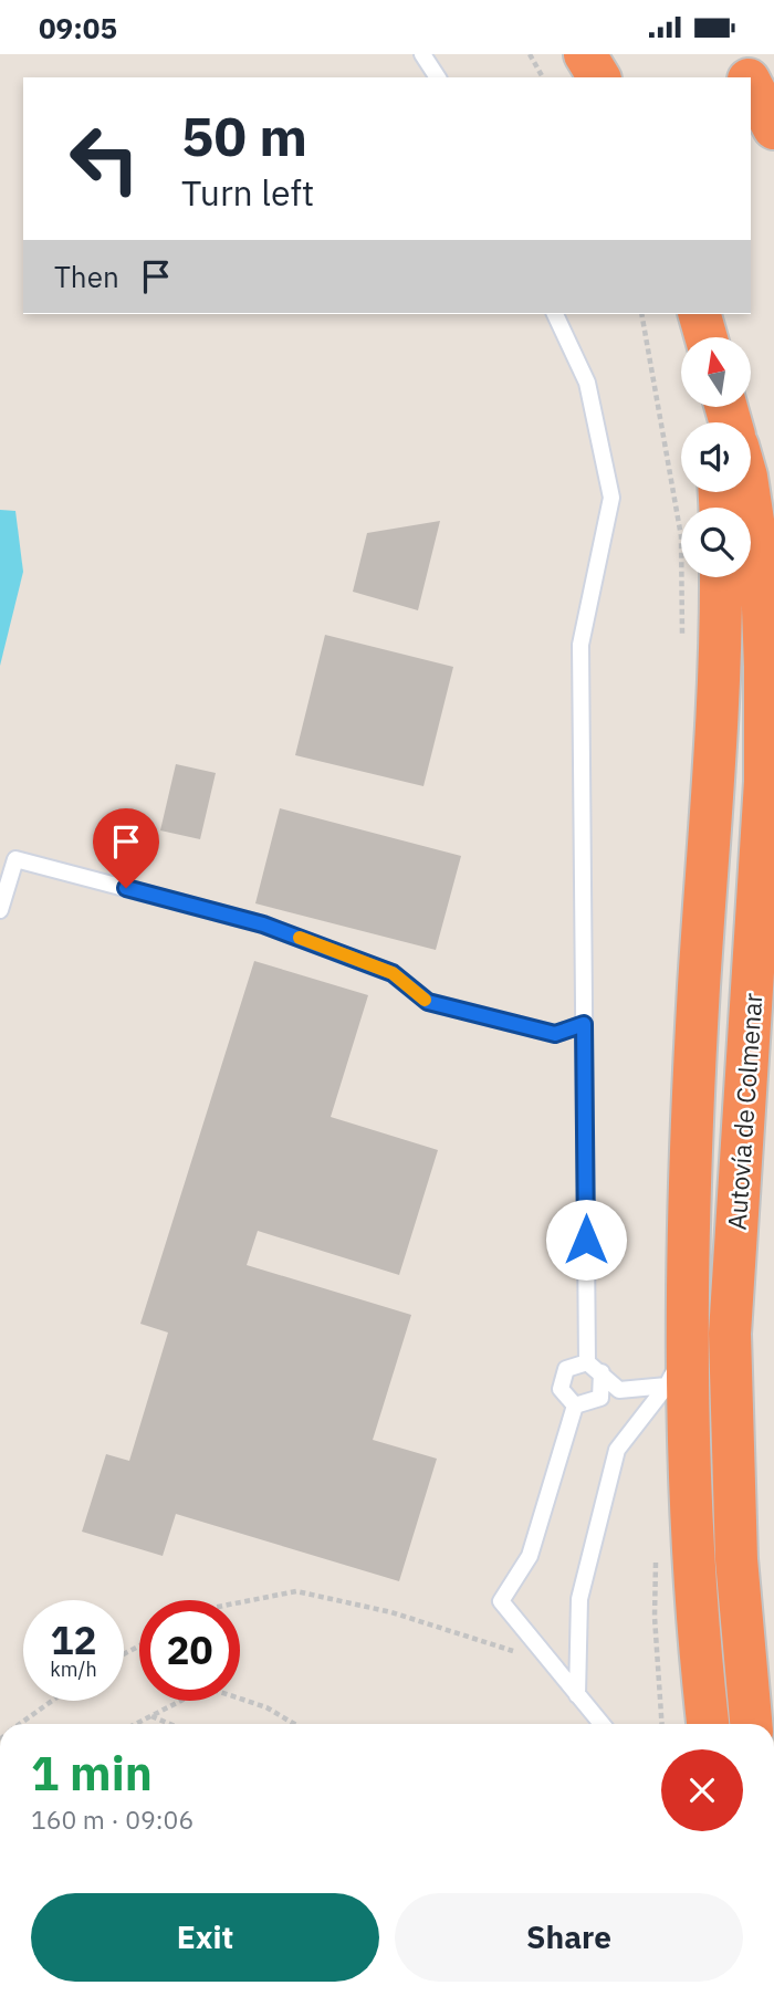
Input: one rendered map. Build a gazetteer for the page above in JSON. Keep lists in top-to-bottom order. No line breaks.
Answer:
{"streets":{"highway":["Autovía de Colmenar"]},"north":"top","page":{"status":"09:05","turn":["50 m","Turn left"],"then":"Then","speed":"12 km/h","limit":"20","heading":["1 min","160 m · 09:06"],"buttons":["Exit","Share"]}}
